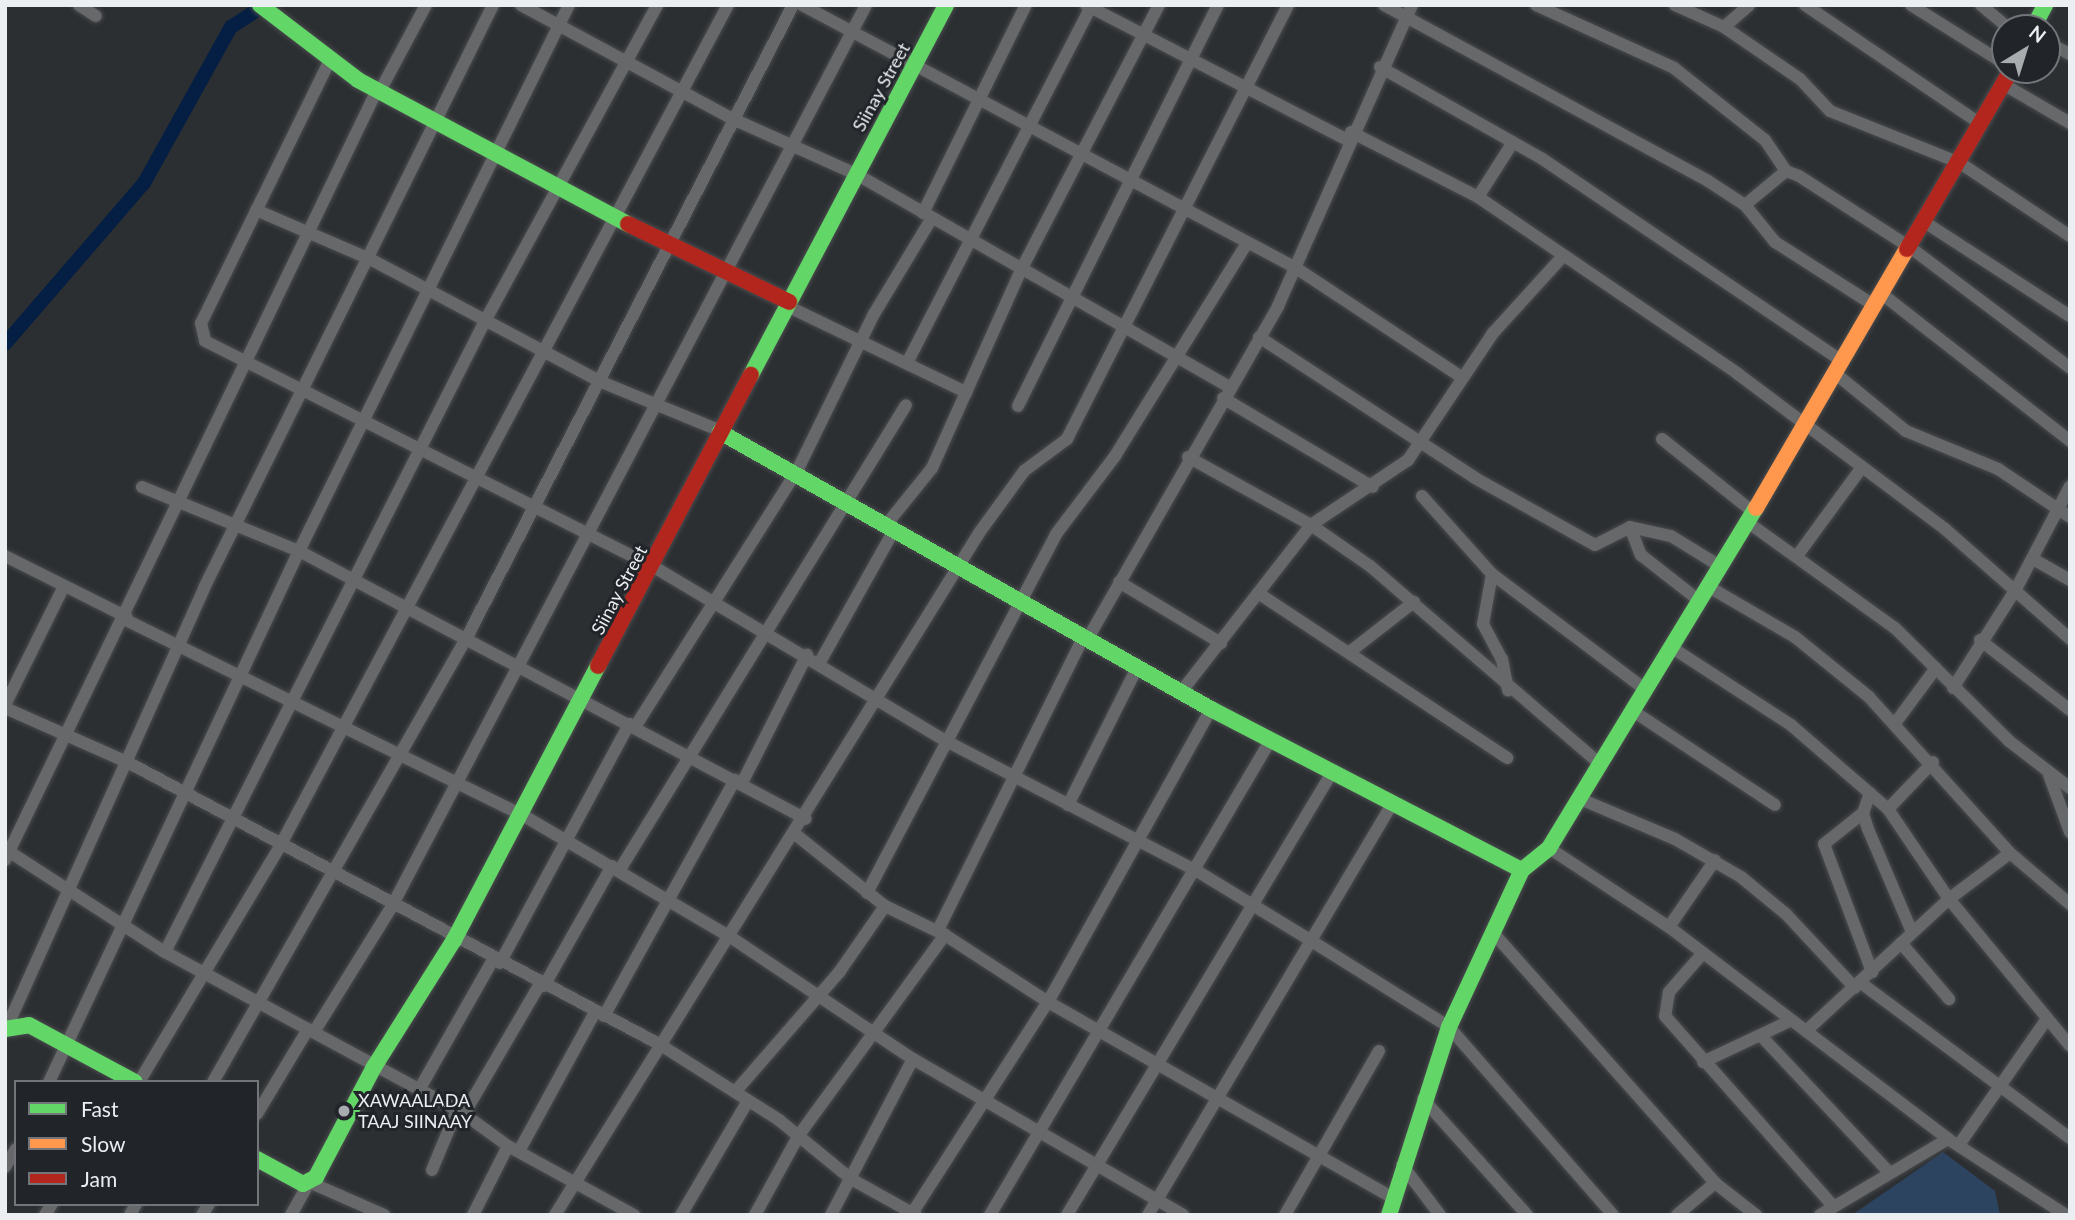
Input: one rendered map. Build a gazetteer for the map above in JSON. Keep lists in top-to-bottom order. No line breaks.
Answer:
{"streets":{"street":["Siinay Street"]},"places":["XAWAALADA TAAJ SIINAAY"],"legend":["Fast","Slow","Jam"],"north":"top right"}
